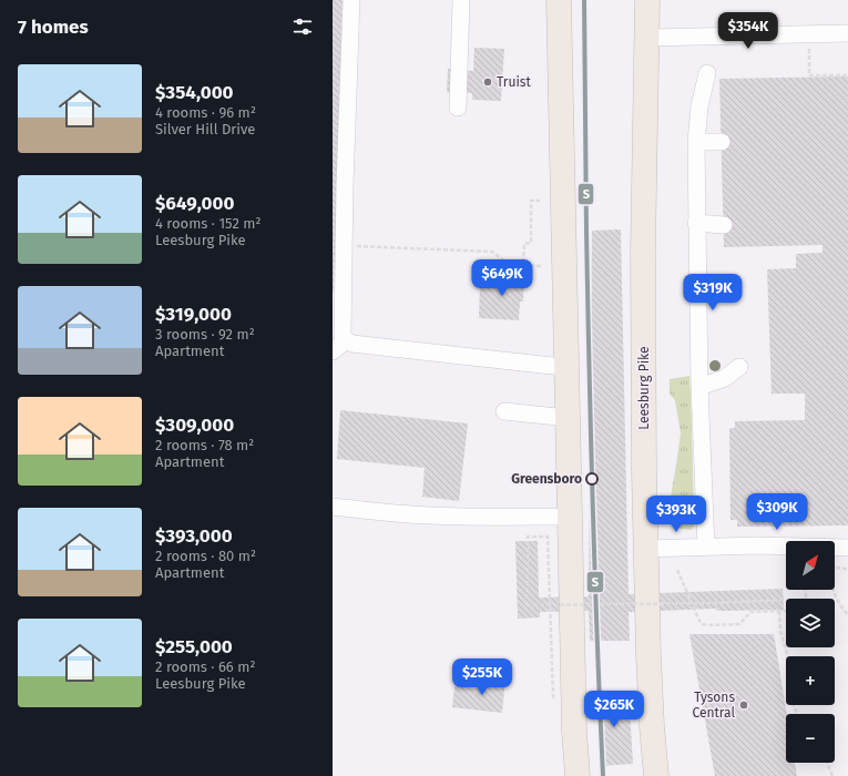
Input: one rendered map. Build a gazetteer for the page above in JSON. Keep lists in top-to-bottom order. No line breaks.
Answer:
{"streets":{"highway":["Leesburg Pike"]},"places":["Truist","Greensboro","Tysons Central"],"lines":["transit line S"],"north":"top right","page":{"heading":"7 homes","price":["$354K","$649K","$319K","$309K","$393K","$255K","$265K"],"list":[{"name":"$354,000","note":"4 rooms · 96 m² · Silver Hill Drive"},{"name":"$649,000","note":"4 rooms · 152 m² · Leesburg Pike"},{"name":"$319,000","note":"3 rooms · 92 m² · Apartment"},{"name":"$309,000","note":"2 rooms · 78 m² · Apartment"},{"name":"$393,000","note":"2 rooms · 80 m² · Apartment"},{"name":"$255,000","note":"2 rooms · 66 m² · Leesburg Pike"}],"map_buttons":["+","−"]}}
